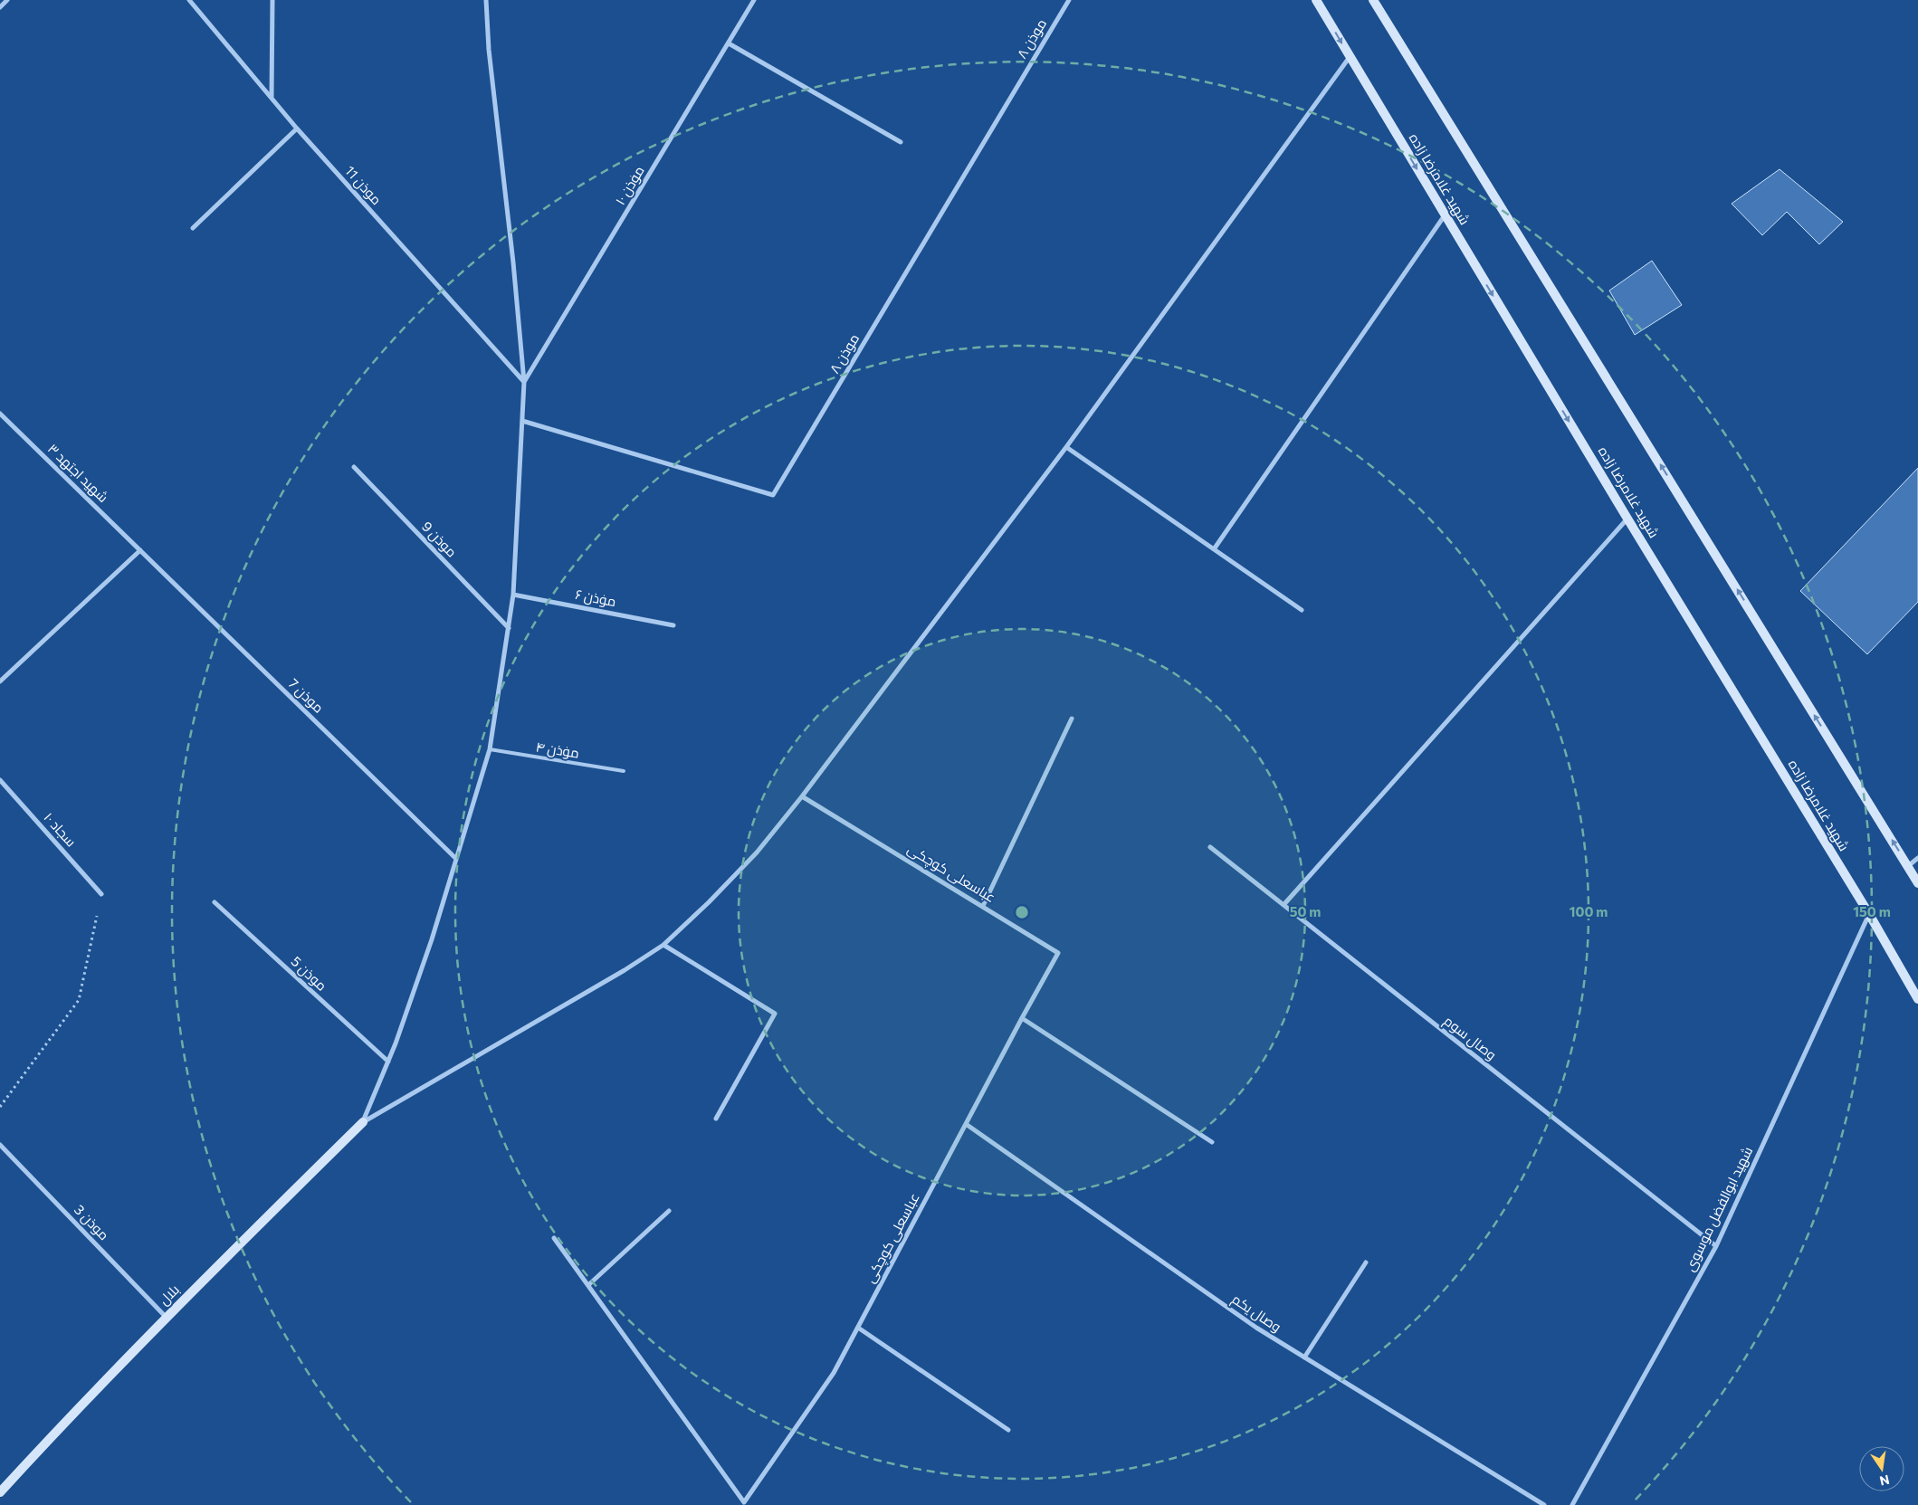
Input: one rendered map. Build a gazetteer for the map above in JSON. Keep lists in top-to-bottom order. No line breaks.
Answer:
{"streets":{"street":["موذن ۸","شهید غلامرضا زاده","موذن 11","موٰذن ۱۰","شهید اجتهد ۳","موذن 9","موٰذن ۶","موذن 7","سجاد ۱۰","عباسعلی کوچکی","موذن 5","وصال سوم","شهید ابوالفضل موسوی","موذن 3","بلال","وصال یکم"],"lane":["موٰذن ۴"]},"crossings":[["شهید غلامرضا زاده","شهید ابوالفضل موسوی"],["موذن 11","موٰذن ۱۰"],["شهید اجتهد ۳","موذن 7"],["عباسعلی کوچکی","وصال یکم"],["وصال سوم","شهید ابوالفضل موسوی"],["موذن 3","بلال"]],"north":"bottom","rings":["50 m","100 m","150 m"]}
